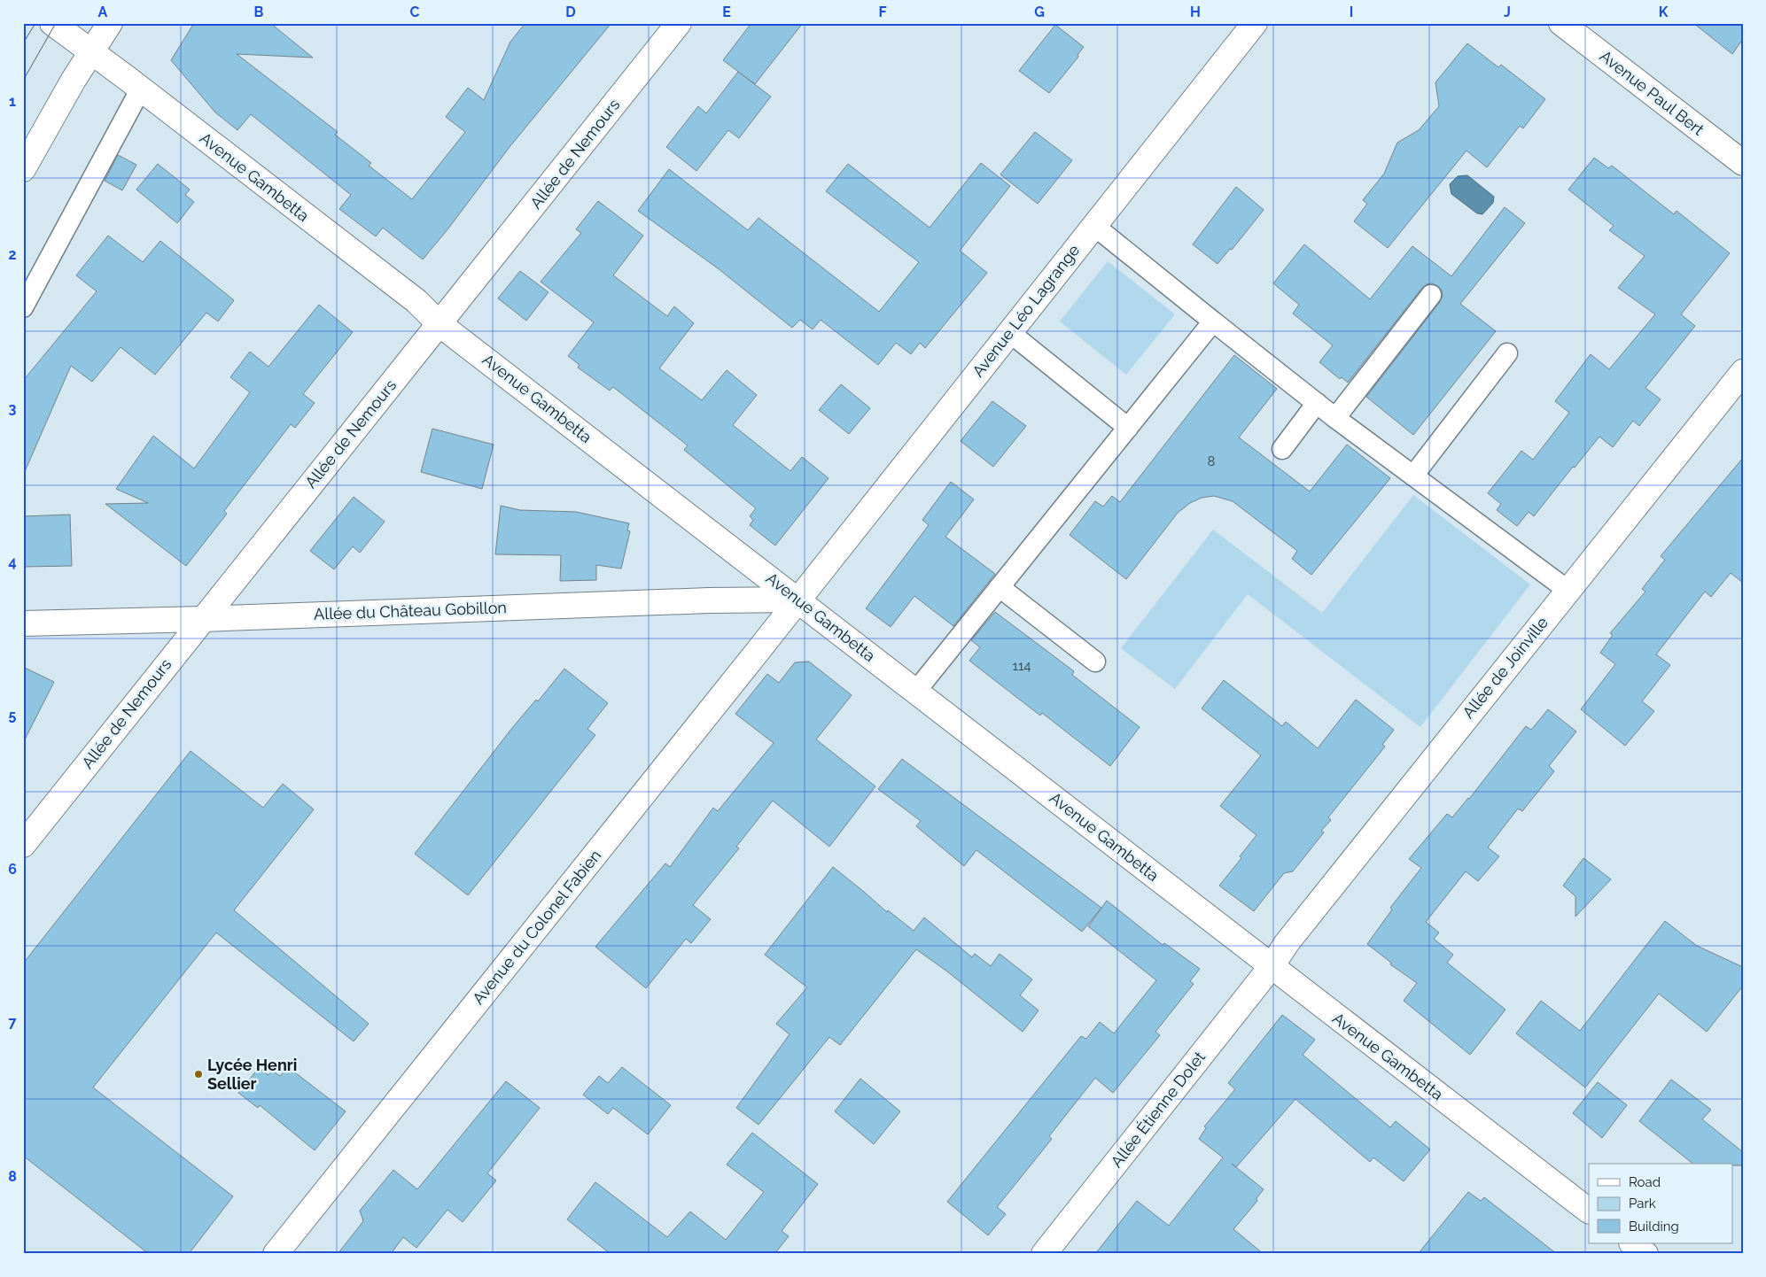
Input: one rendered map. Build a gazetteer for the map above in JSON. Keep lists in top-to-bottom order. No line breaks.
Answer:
{"streets":{"street":["Avenue Paul Bert","Allée de Nemours","Avenue Gambetta","Avenue Léo Lagrange","Allée du Château Gobillon","Allée de Joinville","Avenue du Colonel Fabien","Allée Étienne Dolet"]},"crossings":[["Allée de Nemours","Avenue Gambetta"],["Allée de Nemours","Allée du Château Gobillon"],["Avenue Gambetta","Avenue Léo Lagrange"],["Avenue Gambetta","Allée du Château Gobillon"],["Avenue Gambetta","Allée de Joinville"],["Avenue Gambetta","Avenue du Colonel Fabien"],["Avenue Gambetta","Allée Étienne Dolet"],["Avenue Léo Lagrange","Allée du Château Gobillon"],["Avenue Léo Lagrange","Avenue du Colonel Fabien"],["Allée du Château Gobillon","Avenue du Colonel Fabien"],["Allée de Joinville","Allée Étienne Dolet"]],"places":["Lycée Henri Sellier"],"house_numbers":["8","114"],"legend":["Road","Park","Building"],"grid":{"columns":["A","B","C","D","E","F","G","H","I","J","K"],"rows":["1","2","3","4","5","6","7","8"]}}
